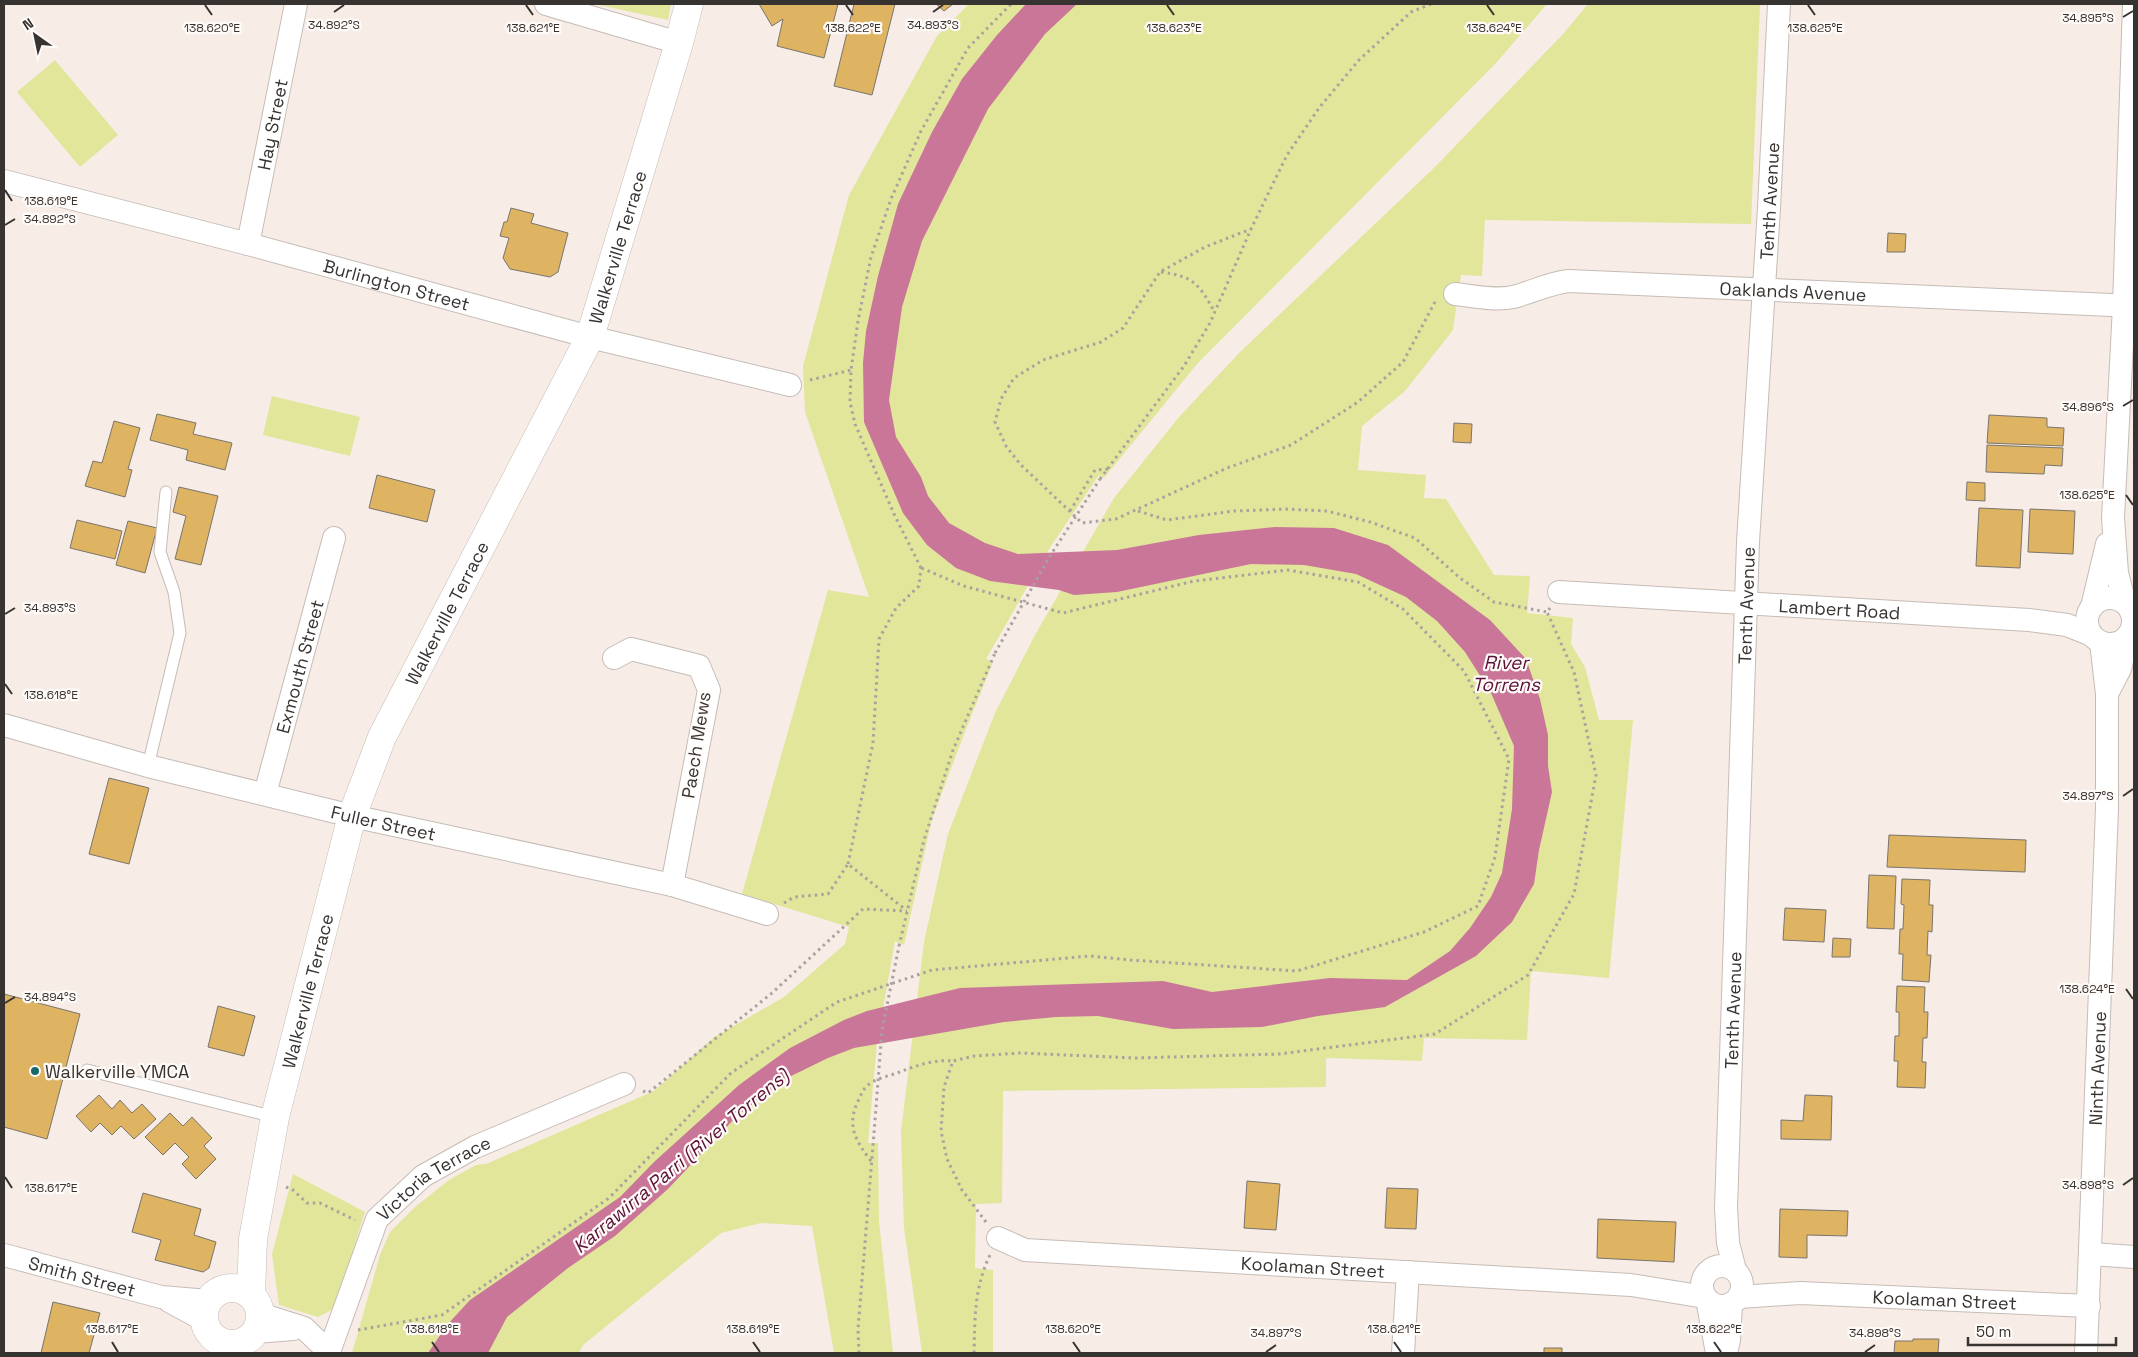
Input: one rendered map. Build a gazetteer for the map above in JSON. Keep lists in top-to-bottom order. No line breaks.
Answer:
{"streets":{"street":["Hay Street","Tenth Avenue","Walkerville Terrace","Burlington Street","Oaklands Avenue","Lambert Road","Exmouth Street","Paech Mews","Fuller Street","Ninth Avenue","Victoria Terrace","Koolaman Street","Smith Street"]},"crossings":[["Hay Street","Burlington Street"],["Tenth Avenue","Oaklands Avenue"],["Tenth Avenue","Lambert Road"],["Tenth Avenue","Koolaman Street"],["Walkerville Terrace","Burlington Street"],["Walkerville Terrace","Fuller Street"],["Walkerville Terrace","Smith Street"],["Lambert Road","Ninth Avenue"],["Exmouth Street","Fuller Street"],["Paech Mews","Fuller Street"],["Ninth Avenue","Koolaman Street"]],"water":["River Torrens","Karrawirra Parri (River Torrens)"],"places":["Walkerville YMCA"],"scale_bar":"50 m","north":"top left","coordinates":["34.895°S","34.892°S","34.893°S","138.620°E","138.621°E","138.622°E","138.623°E","138.624°E","138.625°E","138.619°E","34.896°S","138.618°E","34.897°S","34.894°S","34.898°S","138.617°E"]}
